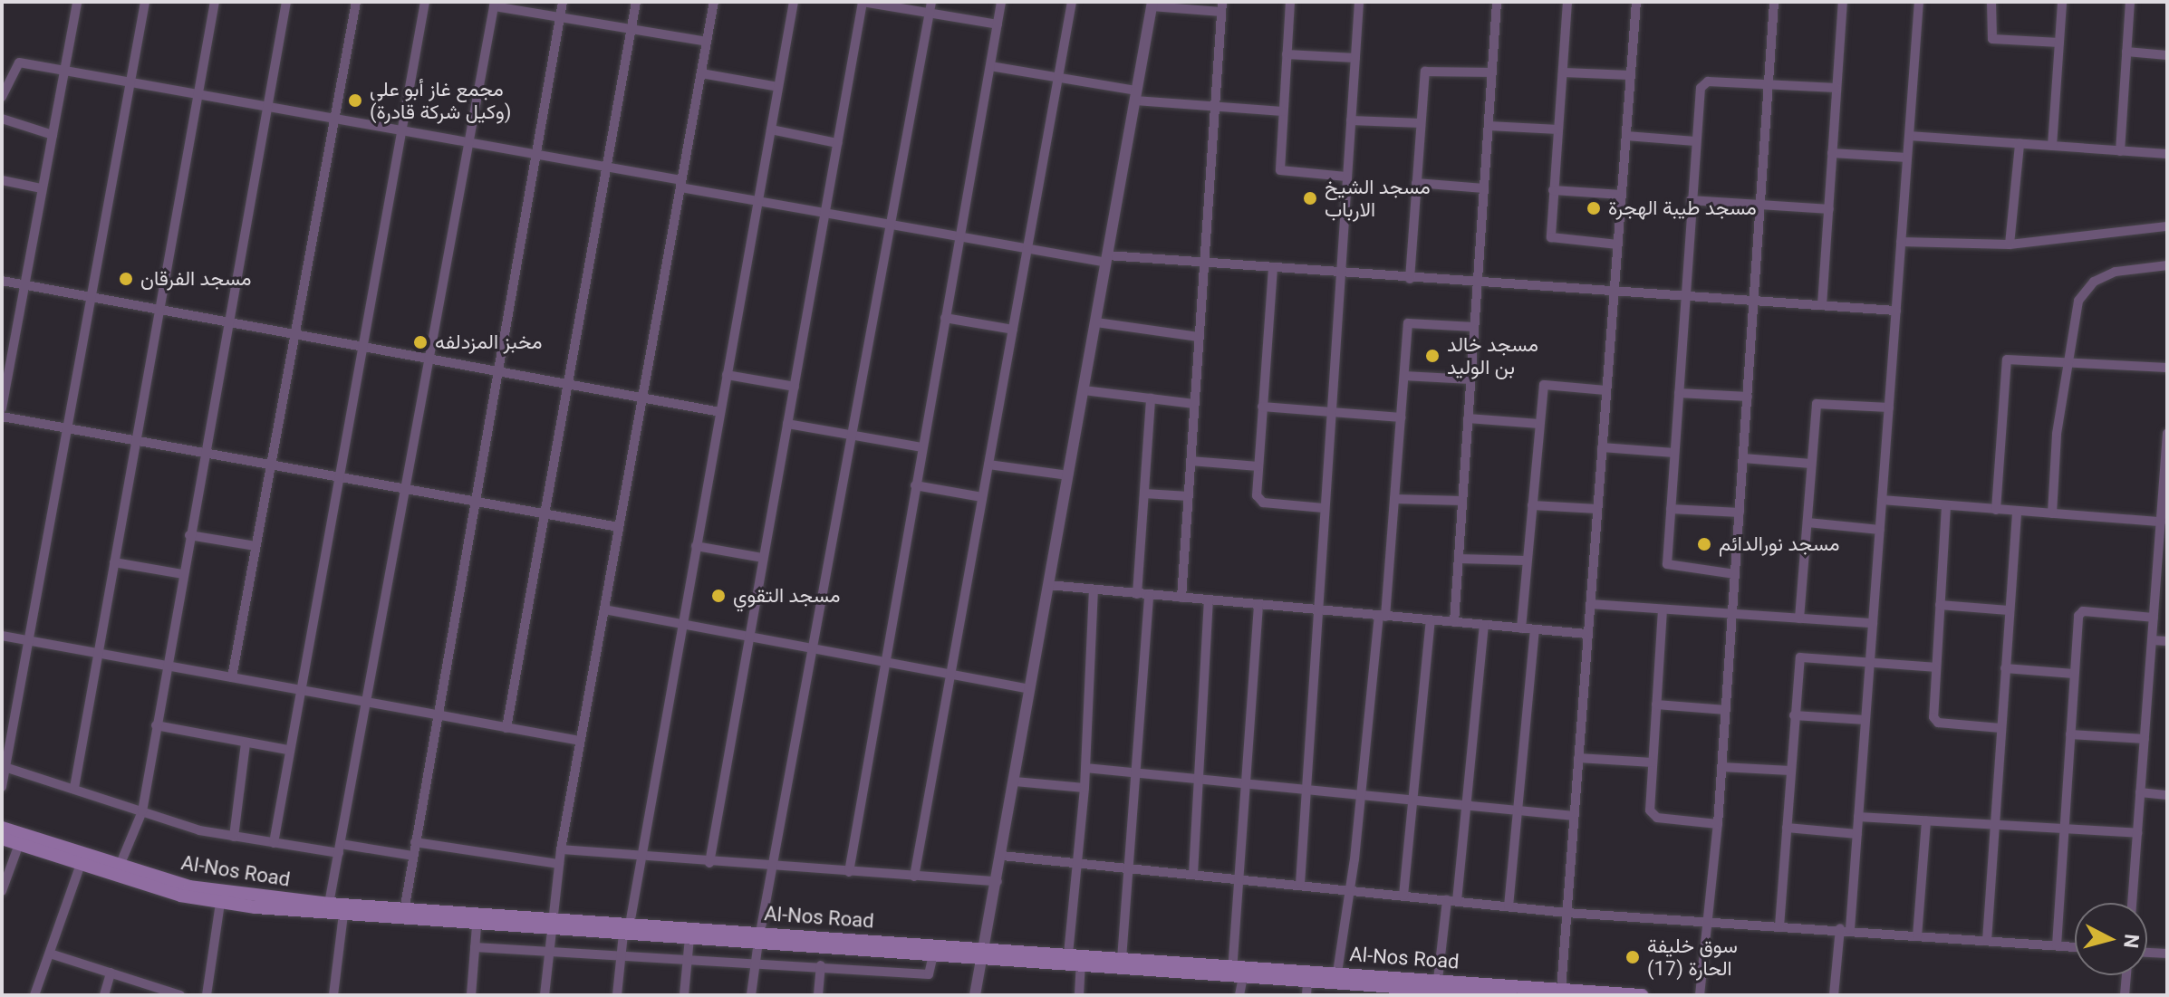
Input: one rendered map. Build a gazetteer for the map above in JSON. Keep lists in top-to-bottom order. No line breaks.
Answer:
{"streets":{"main road":["Al-Nos Road"]},"places":["مجمع غاز أبو علي (وكيل شركة قادرة)","مسجد الشيخ الارباب","مسجد طيبة الهجرة","مسجد الفرقان","مخبز المزدلفه","مسجد خالد بن الوليد","مسجد نورالدائم","مسجد التقوي","سوق خليفة الحارة (17)"],"north":"right"}
